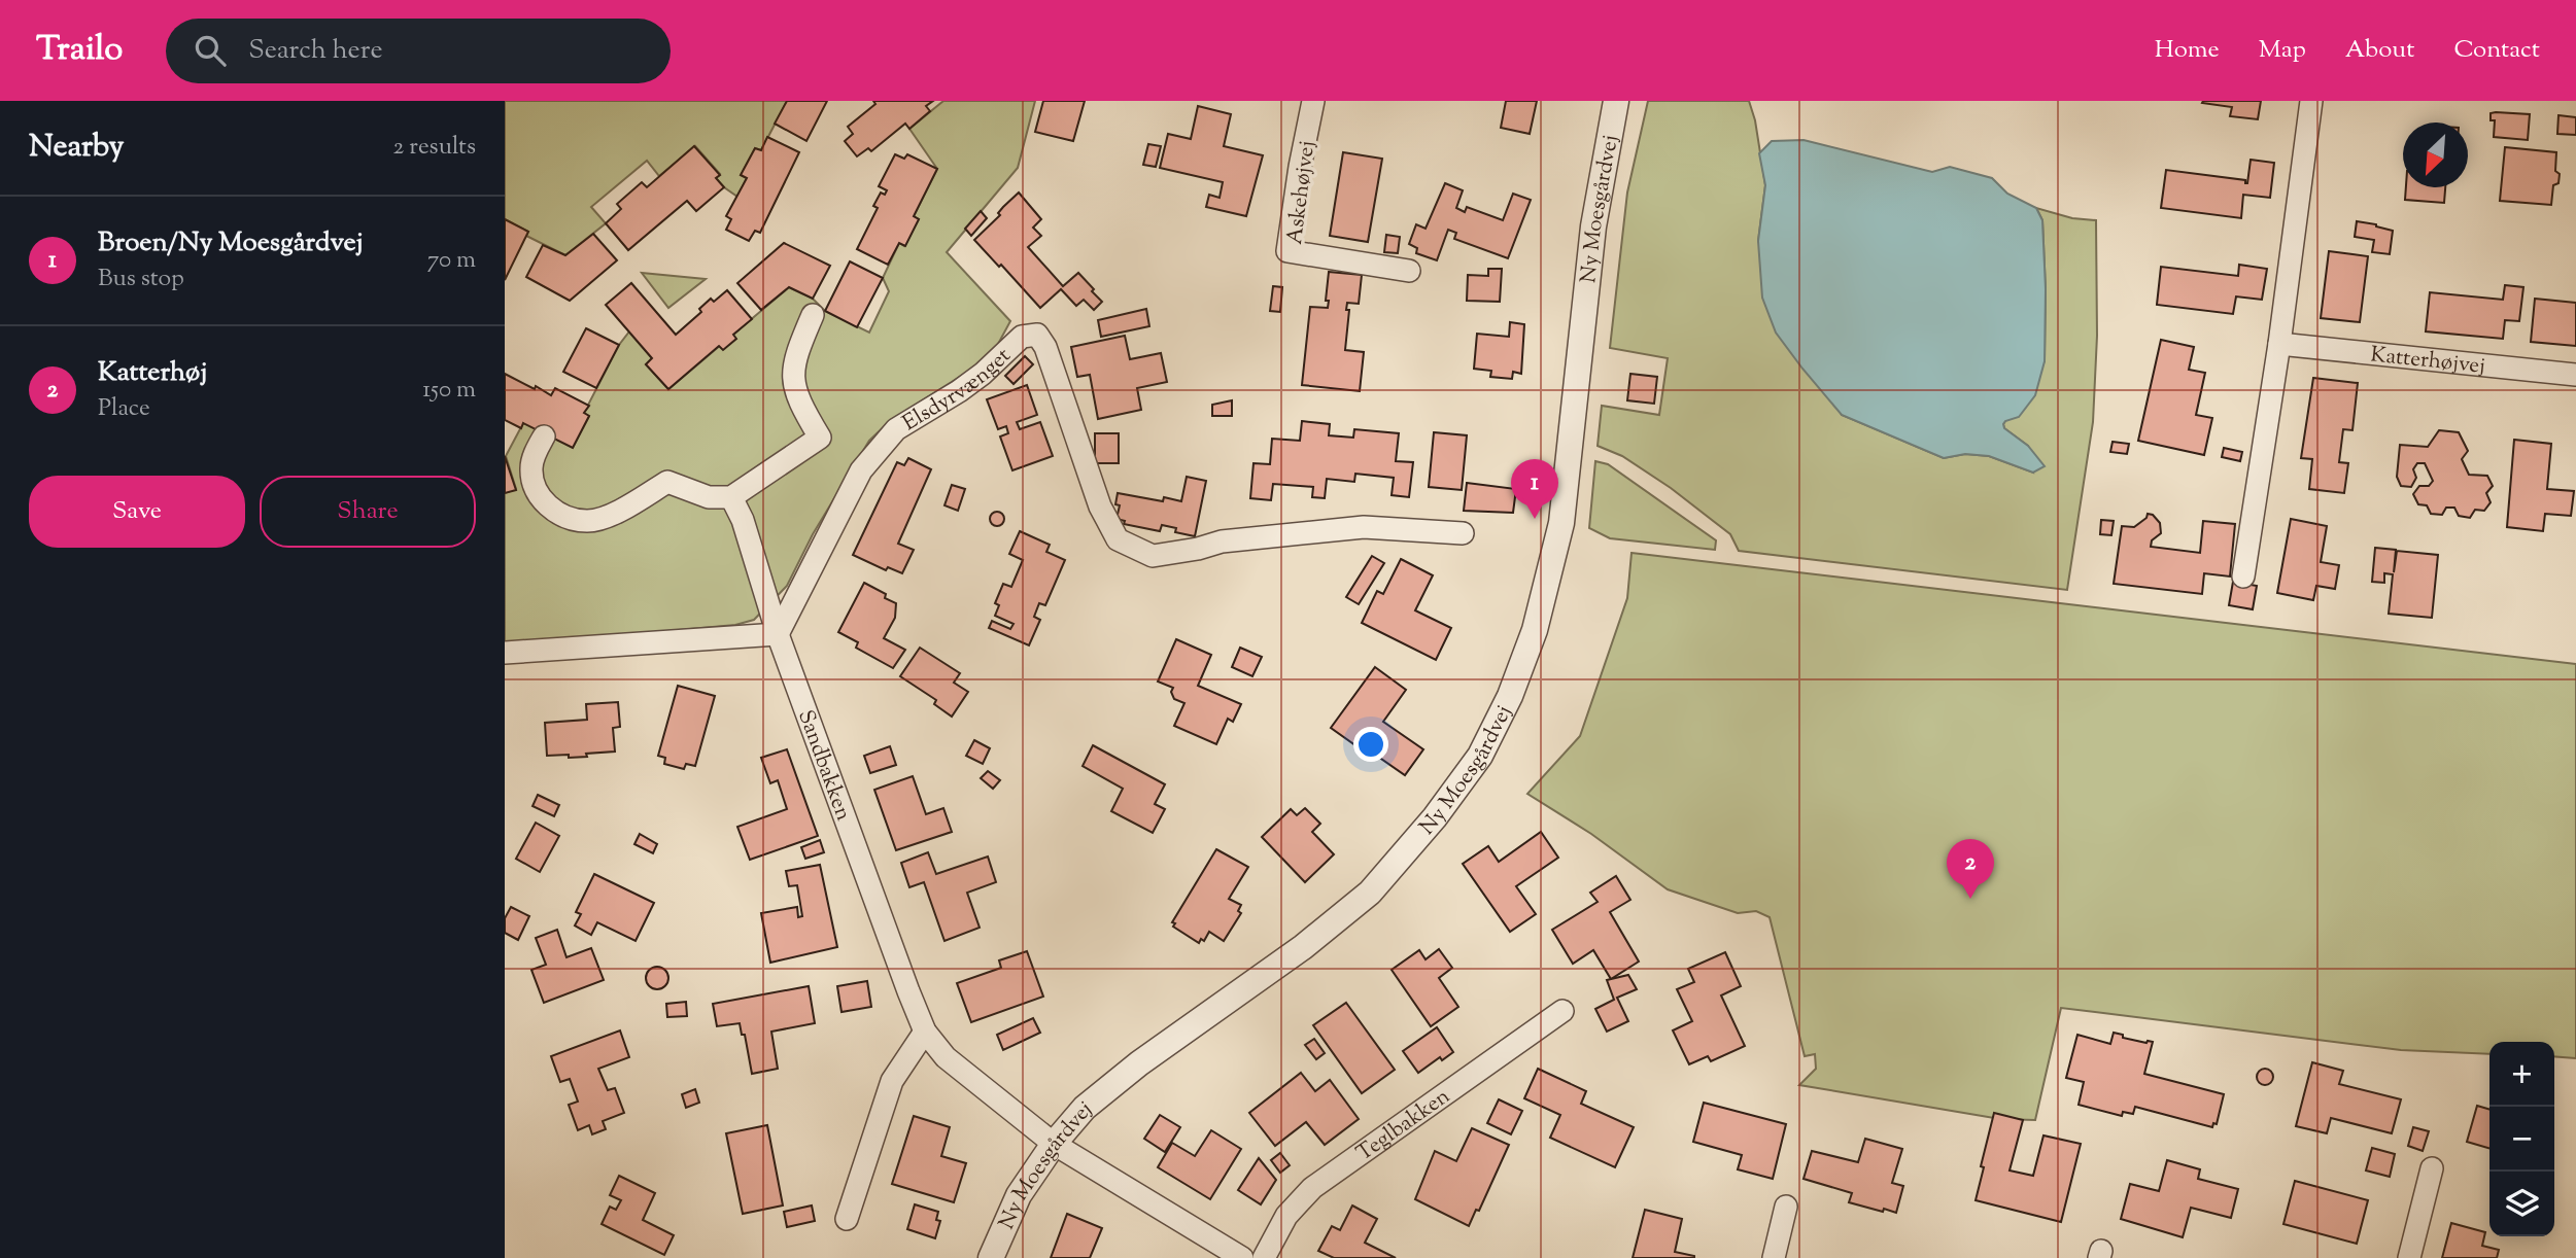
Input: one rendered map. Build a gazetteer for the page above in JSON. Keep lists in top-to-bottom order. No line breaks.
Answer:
{"streets":{"street":["Askehøjvej","Ny Moesgårdvej","Katterhøjvej","Elsdyrvænget","Sandbakken","Teglbakken"]},"crossings":[["Ny Moesgårdvej","Sandbakken"],["Elsdyrvænget","Sandbakken"]],"north":"bottom left","page":{"header":"Trailo","search":"Search here","nav":["Home","Map","About","Contact"],"heading":["Nearby","2 results"],"list":[{"mark":"1","name":"Broen/Ny Moesgårdvej","note":"Bus stop","value":"70 m"},{"mark":"2","name":"Katterhøj","note":"Place","value":"150 m"}],"buttons":["Save","Share"],"pins":["1","2"],"map_buttons":["+","−"]}}
